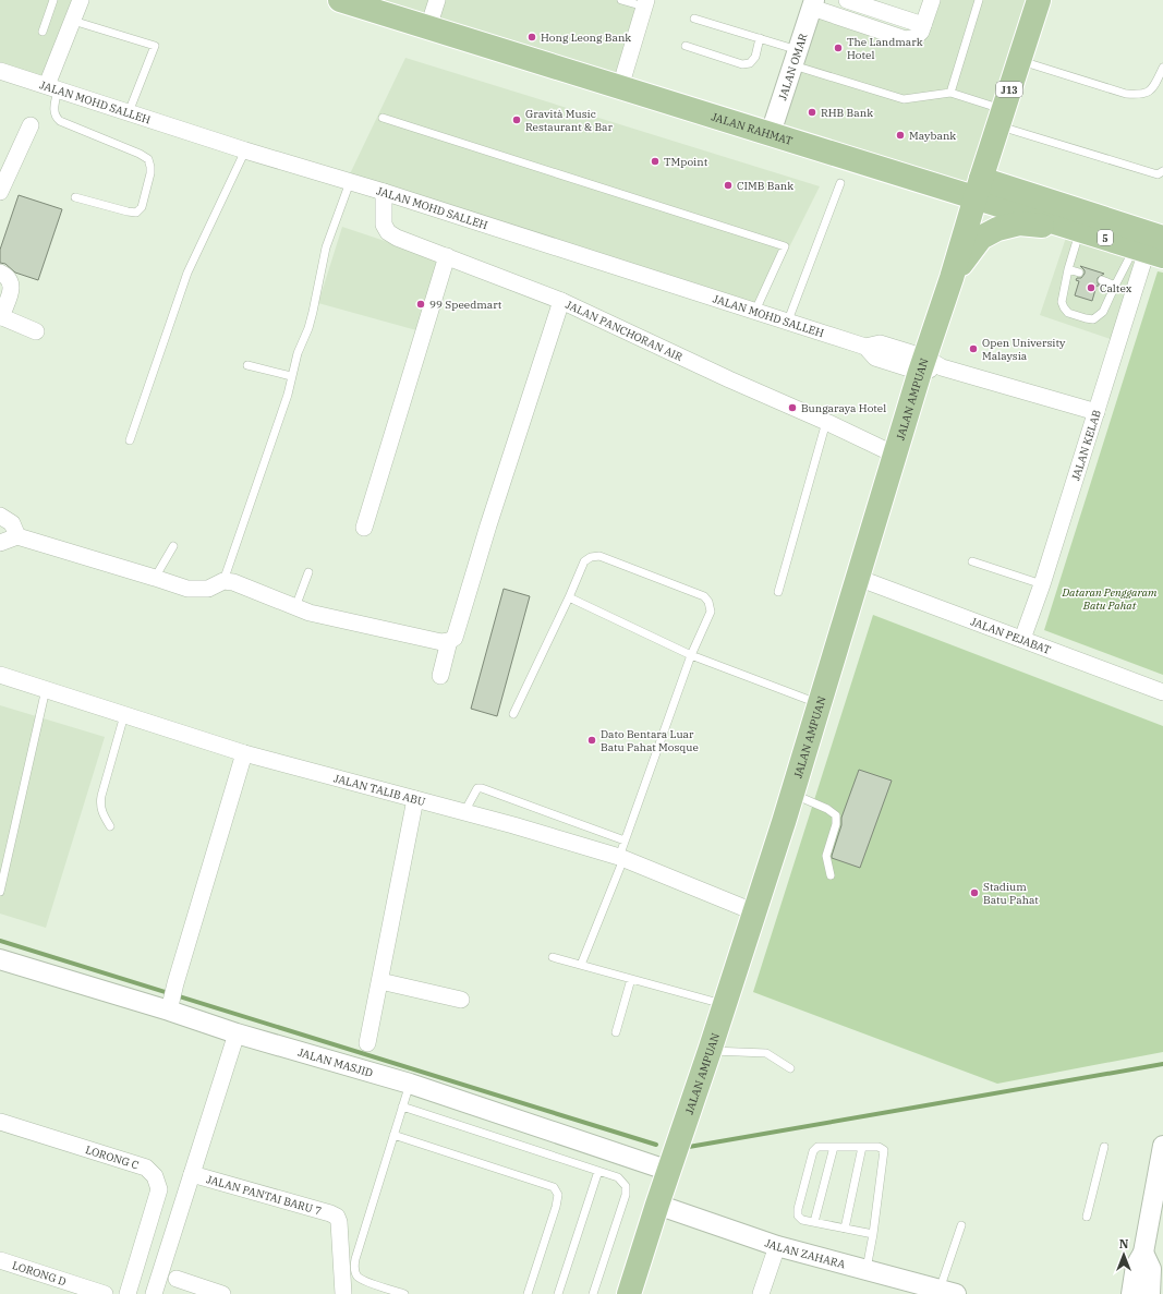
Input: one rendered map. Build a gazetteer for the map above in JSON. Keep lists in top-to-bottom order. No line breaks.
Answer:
{"streets":{"main road":["J13","JALAN RAHMAT","5","JALAN AMPUAN"],"street":["JALAN OMAR","JALAN MOHD SALLEH","JALAN PANCHORAN AIR","JALAN KELAB","JALAN PEJABAT","JALAN TALIB ABU","JALAN MASJID","LORONG C","JALAN PANTAI BARU 7","JALAN ZAHARA","LORONG D"]},"crossings":[["JALAN OMAR","JALAN RAHMAT"],["J13","JALAN RAHMAT"],["J13","JALAN AMPUAN"],["JALAN MOHD SALLEH","JALAN PANCHORAN AIR"],["JALAN MOHD SALLEH","JALAN AMPUAN"],["JALAN MOHD SALLEH","JALAN KELAB"],["JALAN RAHMAT","JALAN AMPUAN"],["JALAN RAHMAT","JALAN KELAB"],["JALAN PANCHORAN AIR","JALAN AMPUAN"],["JALAN AMPUAN","JALAN PEJABAT"],["JALAN AMPUAN","JALAN TALIB ABU"],["JALAN AMPUAN","JALAN MASJID"],["JALAN AMPUAN","JALAN ZAHARA"],["JALAN KELAB","JALAN PEJABAT"]],"parks":["Dataran Penggaram Batu Pahat"],"places":["Hong Leong Bank","The Landmark Hotel","RHB Bank","Gravità Music Restaurant & Bar","Maybank","TMpoint","CIMB Bank","Caltex","99 Speedmart","Open University Malaysia","Bungaraya Hotel","Dato Bentara Luar Batu Pahat Mosque","Stadium Batu Pahat"],"north":"top"}
